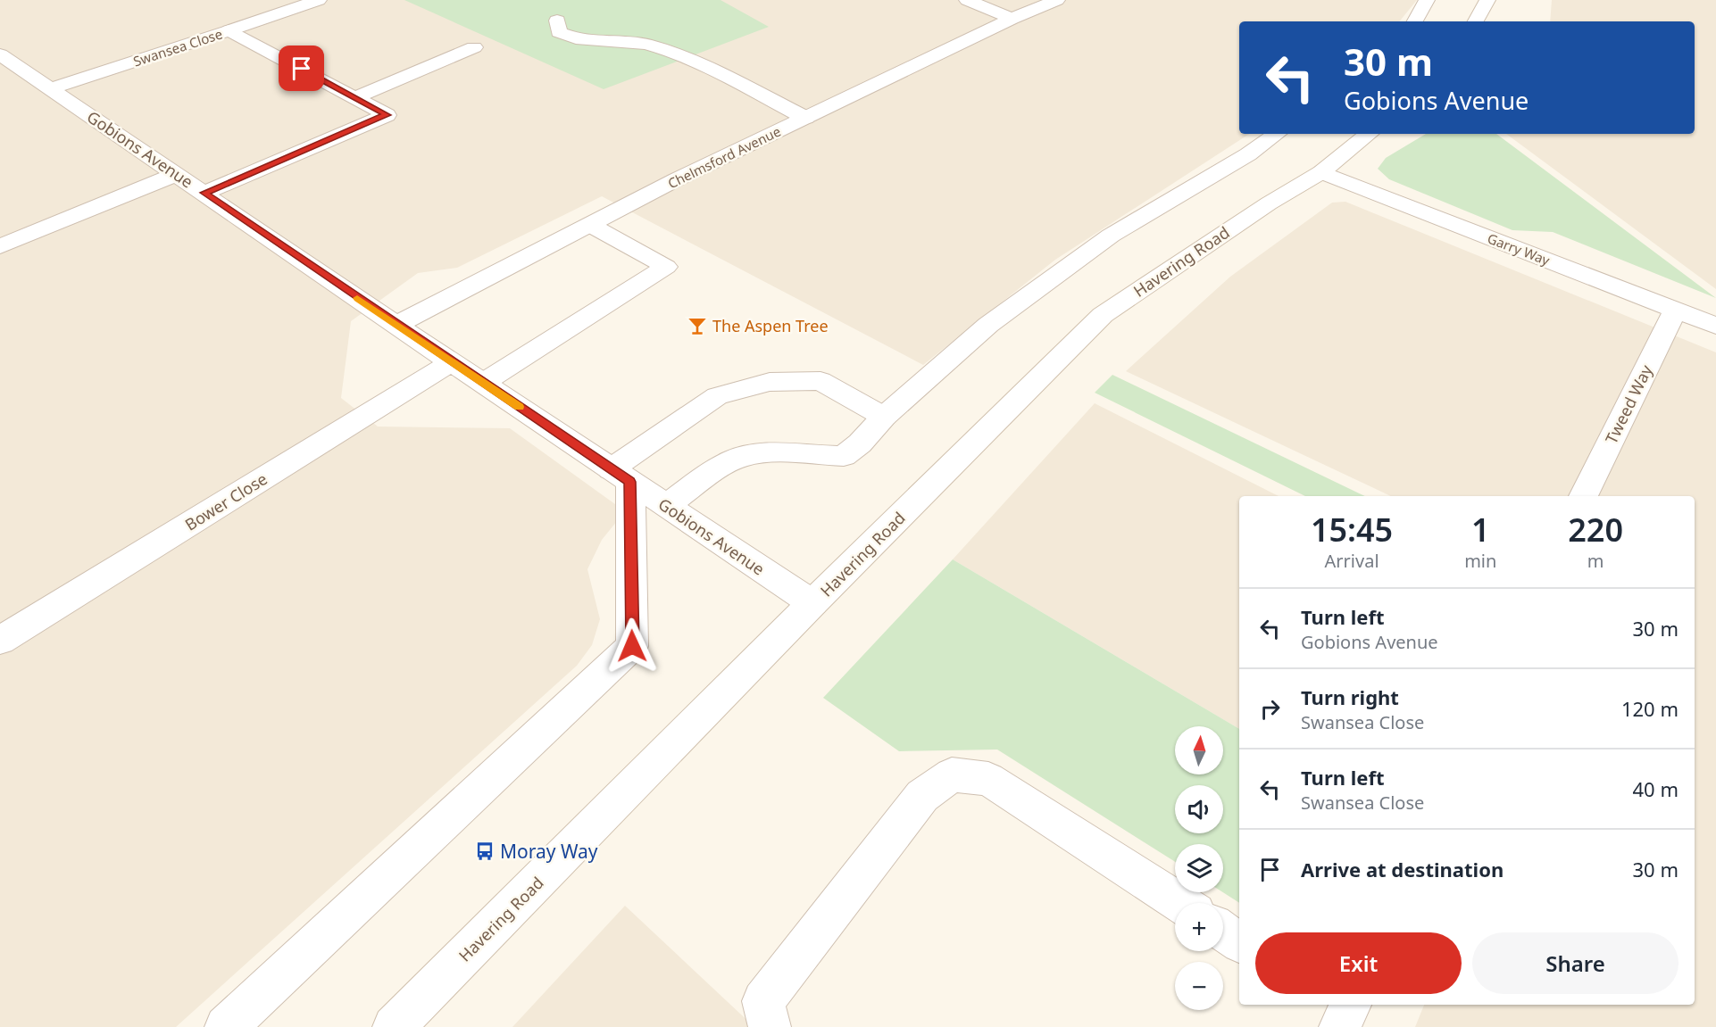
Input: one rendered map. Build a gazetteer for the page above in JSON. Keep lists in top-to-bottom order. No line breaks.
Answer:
{"streets":{"street":["Swansea Close","Gobions Avenue","Chelmsford Avenue","Garry Way","Havering Road","Tweed Way","Bower Close"]},"crossings":[["Swansea Close","Gobions Avenue"],["Gobions Avenue","Chelmsford Avenue"],["Gobions Avenue","Havering Road"],["Gobions Avenue","Bower Close"],["Garry Way","Havering Road"],["Garry Way","Tweed Way"]],"places":{"bar":["The Aspen Tree"],"bus stop":["Moray Way"]},"north":"top","page":{"turn":["30 m","Gobions Avenue"],"eta":["15:45","Arrival","1","min","220","m"],"list":[{"name":"Turn left","note":"Gobions Avenue","value":"30 m"},{"name":"Turn right","note":"Swansea Close","value":"120 m"},{"name":"Turn left","note":"Swansea Close","value":"40 m"},{"name":"Arrive at destination","value":"30 m"}],"map_buttons":["+","−"],"buttons":["Exit","Share"]}}
